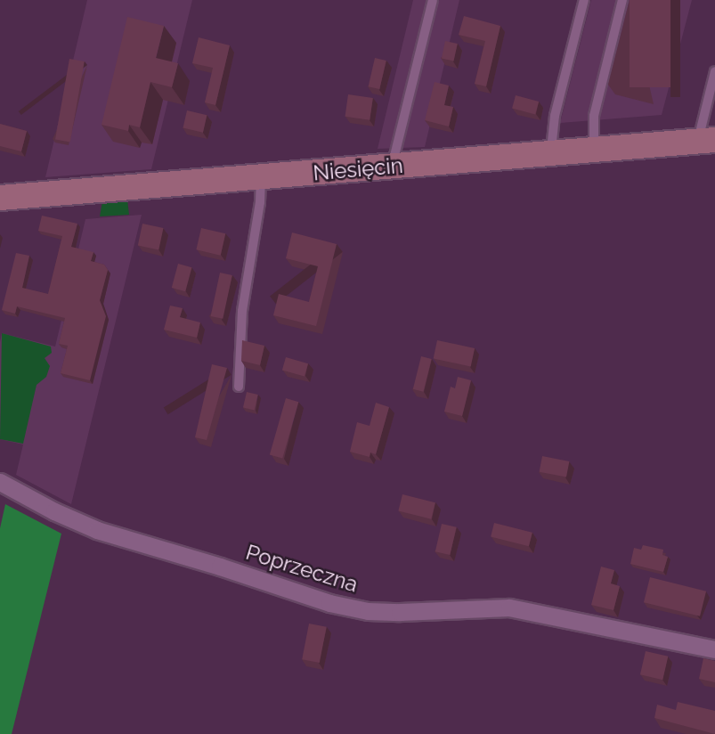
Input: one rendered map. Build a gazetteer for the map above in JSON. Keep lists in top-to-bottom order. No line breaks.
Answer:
{"streets":{"street":["Niesięcin","Poprzeczna"]}}
